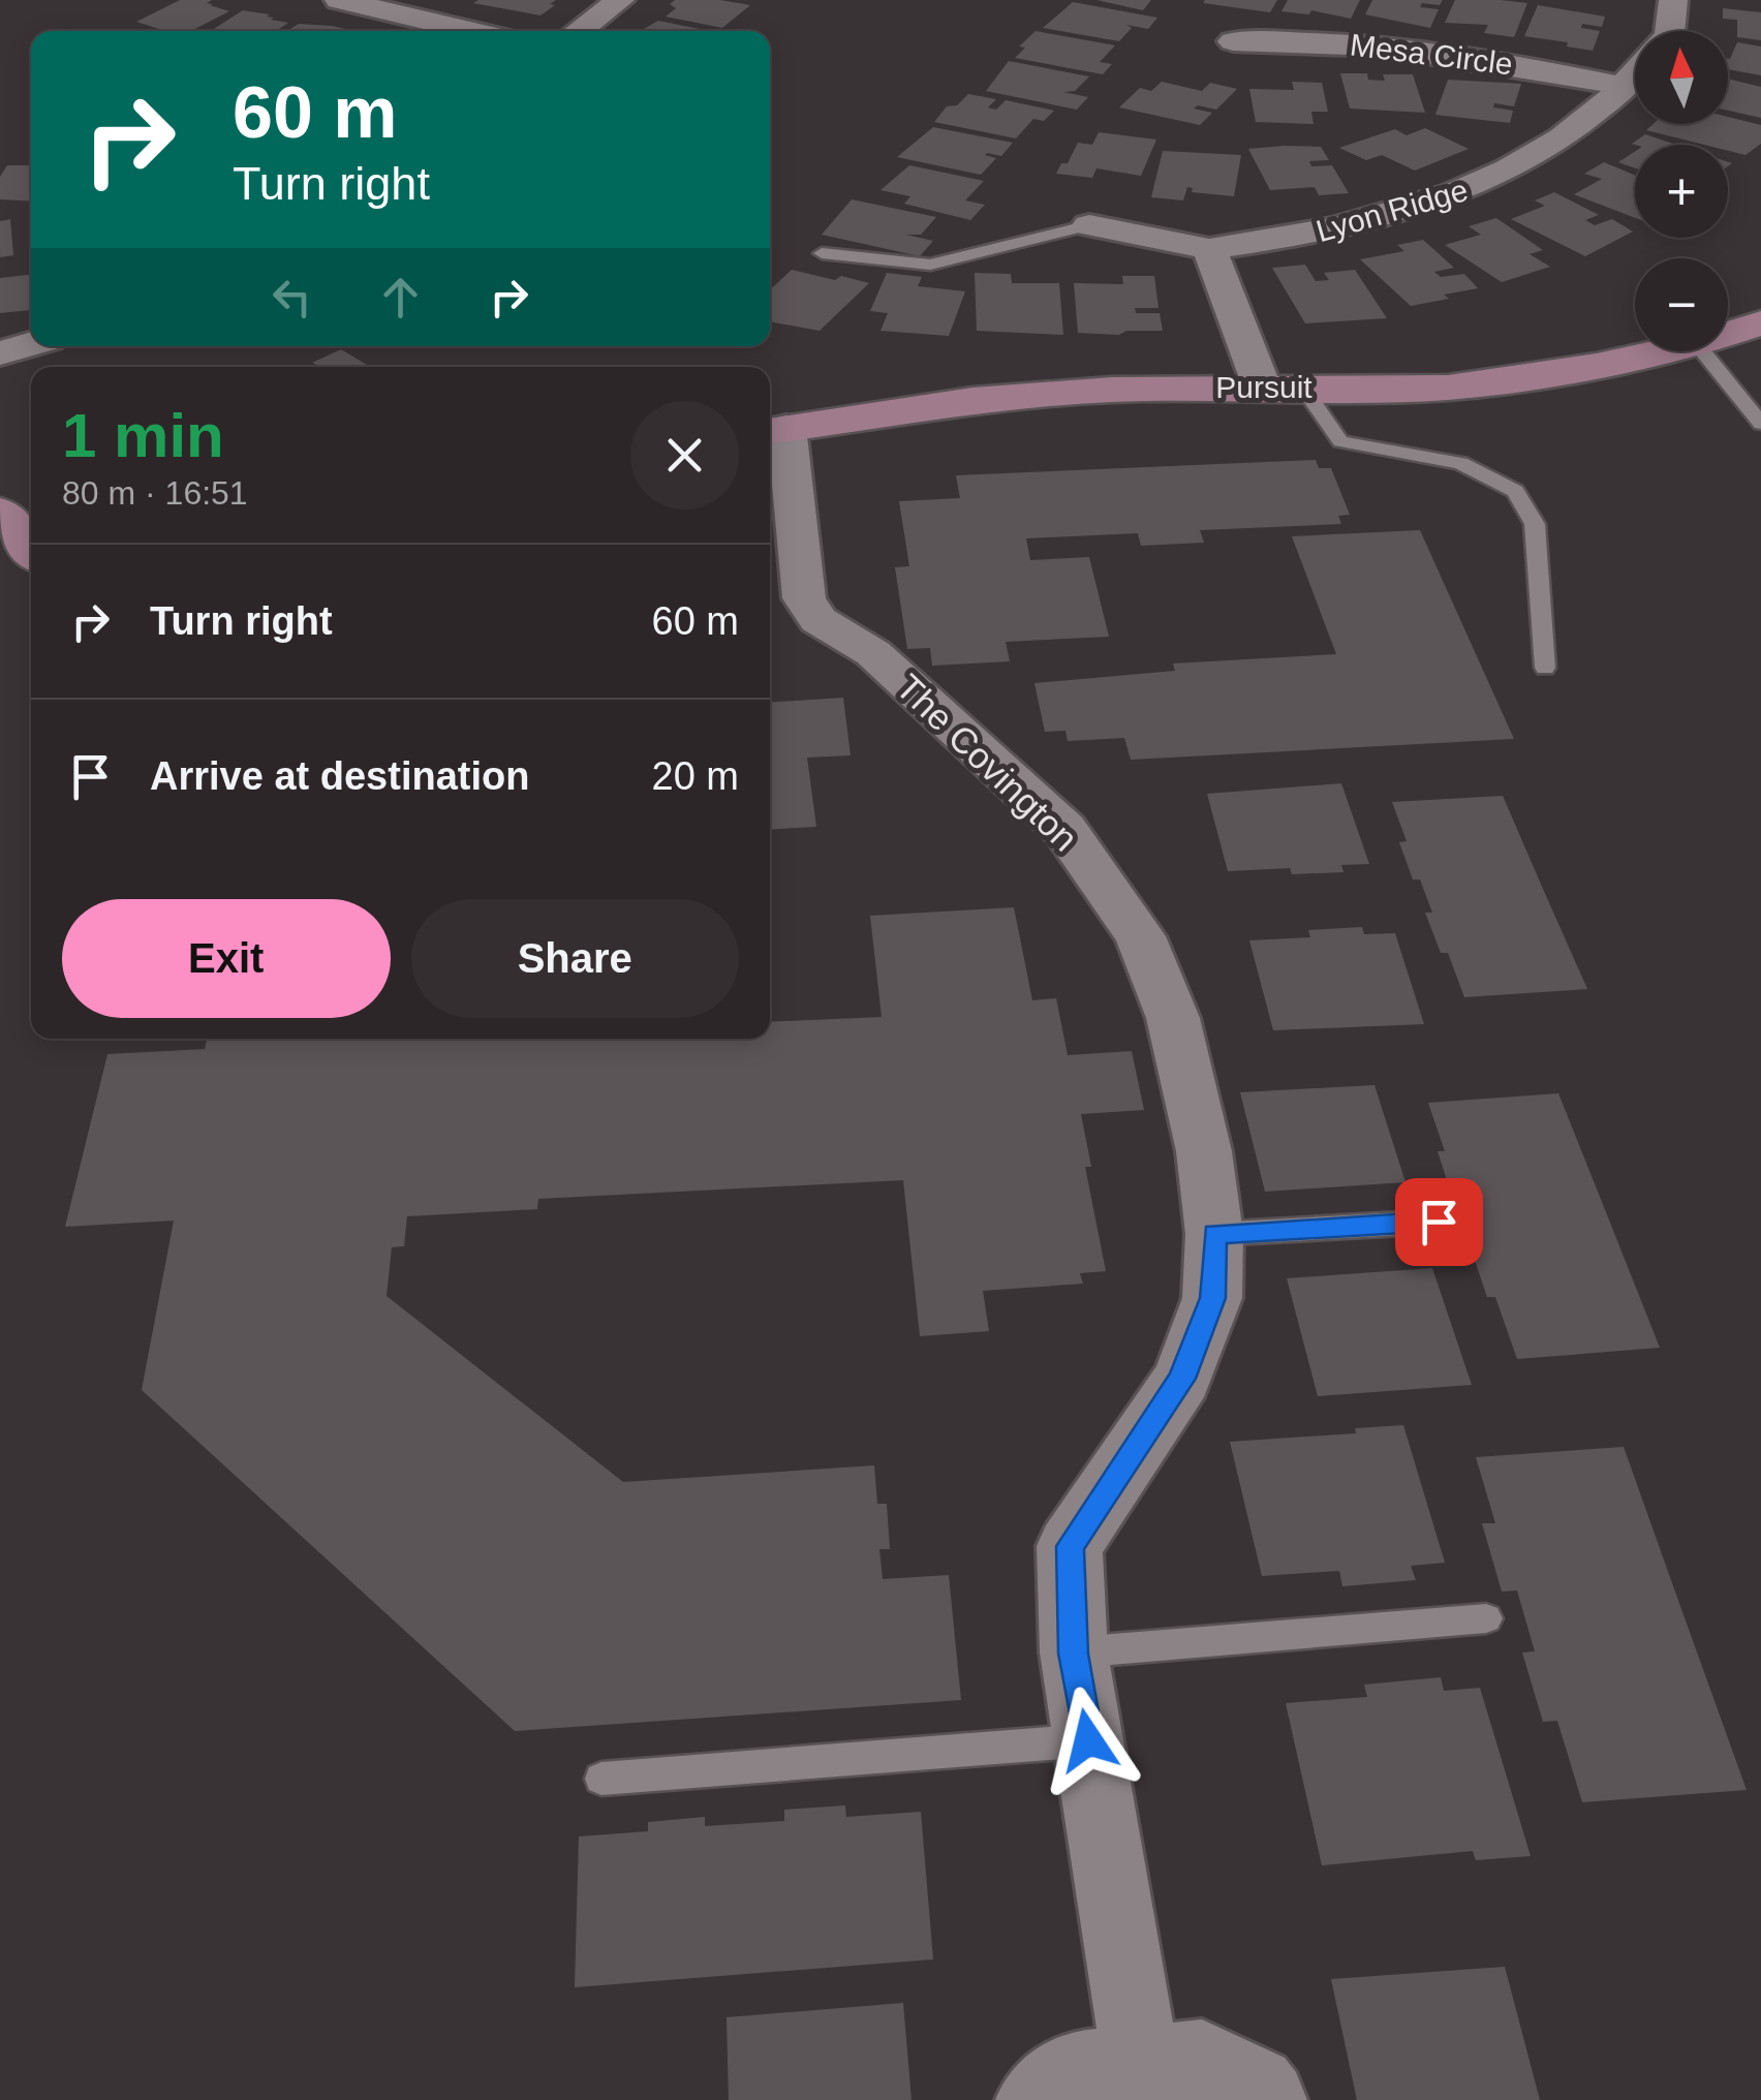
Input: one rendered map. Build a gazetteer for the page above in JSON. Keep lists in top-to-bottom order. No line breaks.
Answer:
{"streets":{"street":["Mesa Circle","Lyon Ridge","Pursuit","The Covington"]},"crossings":[["Mesa Circle","Lyon Ridge"],["Pursuit","The Covington"]],"north":"top","page":{"map_buttons":["+","−"],"turn":["60 m","Turn right"],"heading":["1 min","80 m · 16:51"],"list":[{"name":"Turn right","value":"60 m"},{"name":"Arrive at destination","value":"20 m"}],"buttons":["Exit","Share"]}}
